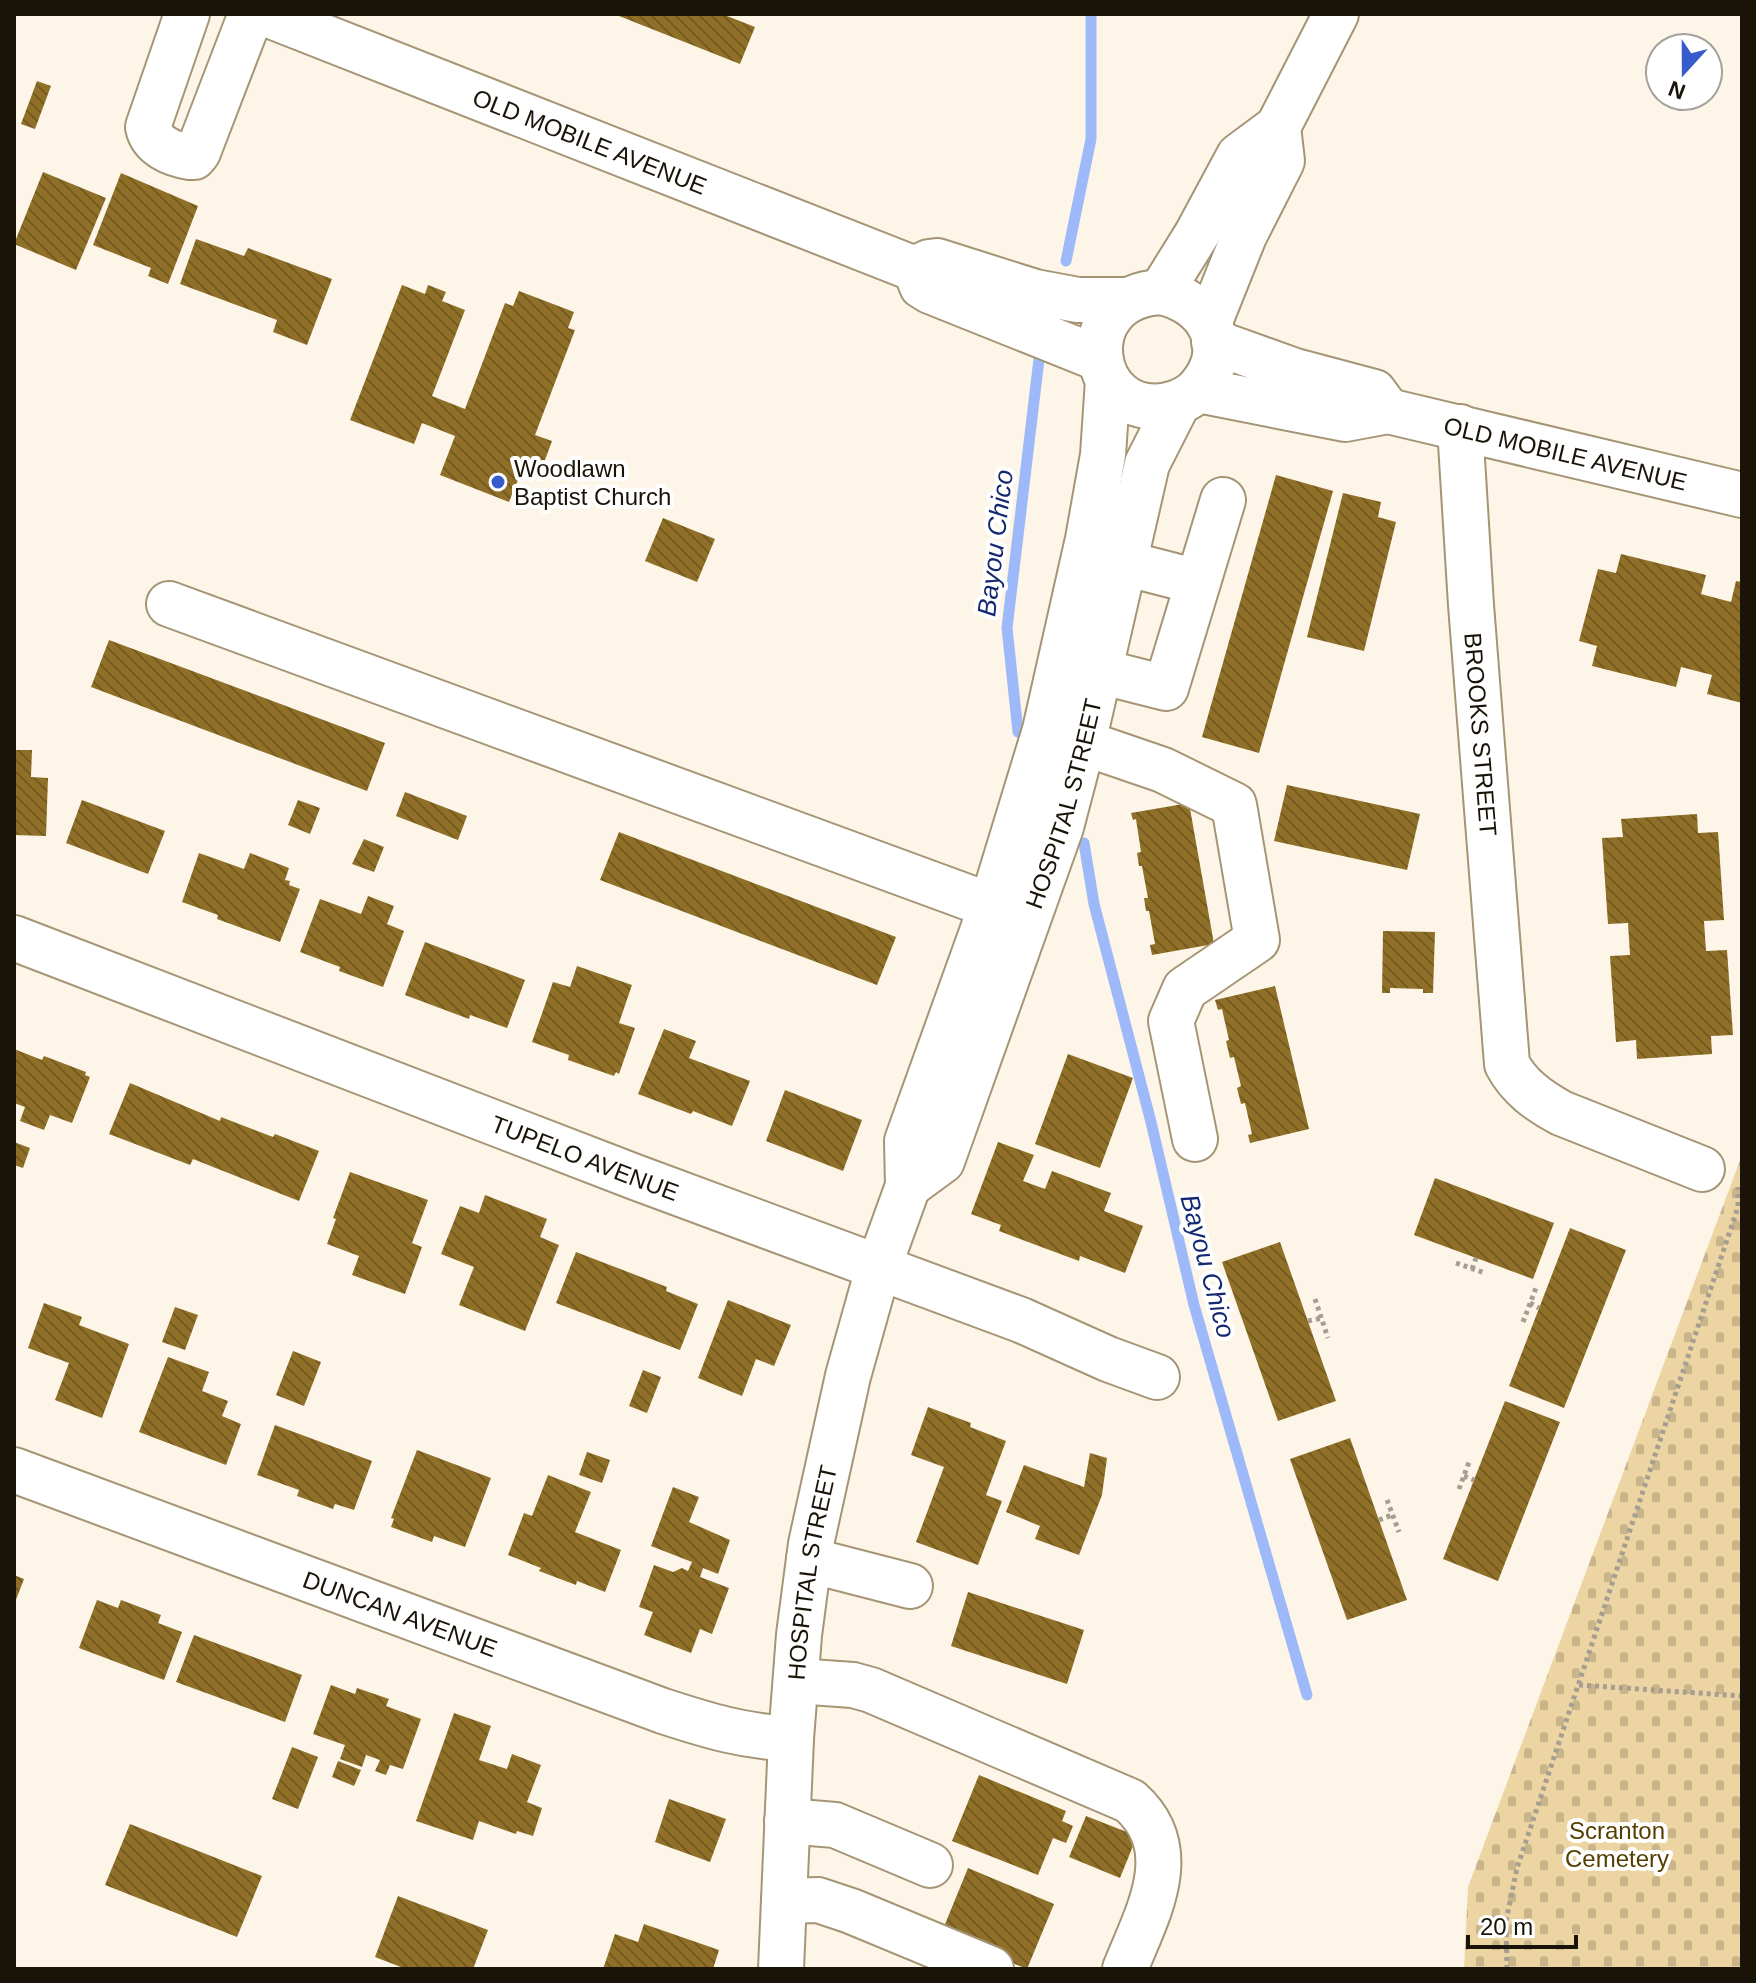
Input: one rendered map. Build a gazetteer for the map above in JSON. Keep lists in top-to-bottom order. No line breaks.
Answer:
{"streets":{"street":["OLD MOBILE AVENUE","BROOKS STREET","HOSPITAL STREET","TUPELO AVENUE","DUNCAN AVENUE"]},"crossings":[["OLD MOBILE AVENUE","BROOKS STREET"],["OLD MOBILE AVENUE","HOSPITAL STREET"],["HOSPITAL STREET","TUPELO AVENUE"],["HOSPITAL STREET","DUNCAN AVENUE"]],"water":["Bayou Chico"],"parks":["Scranton Cemetery"],"places":["Woodlawn Baptist Church"],"scale_bar":"20 m","north":"bottom"}
